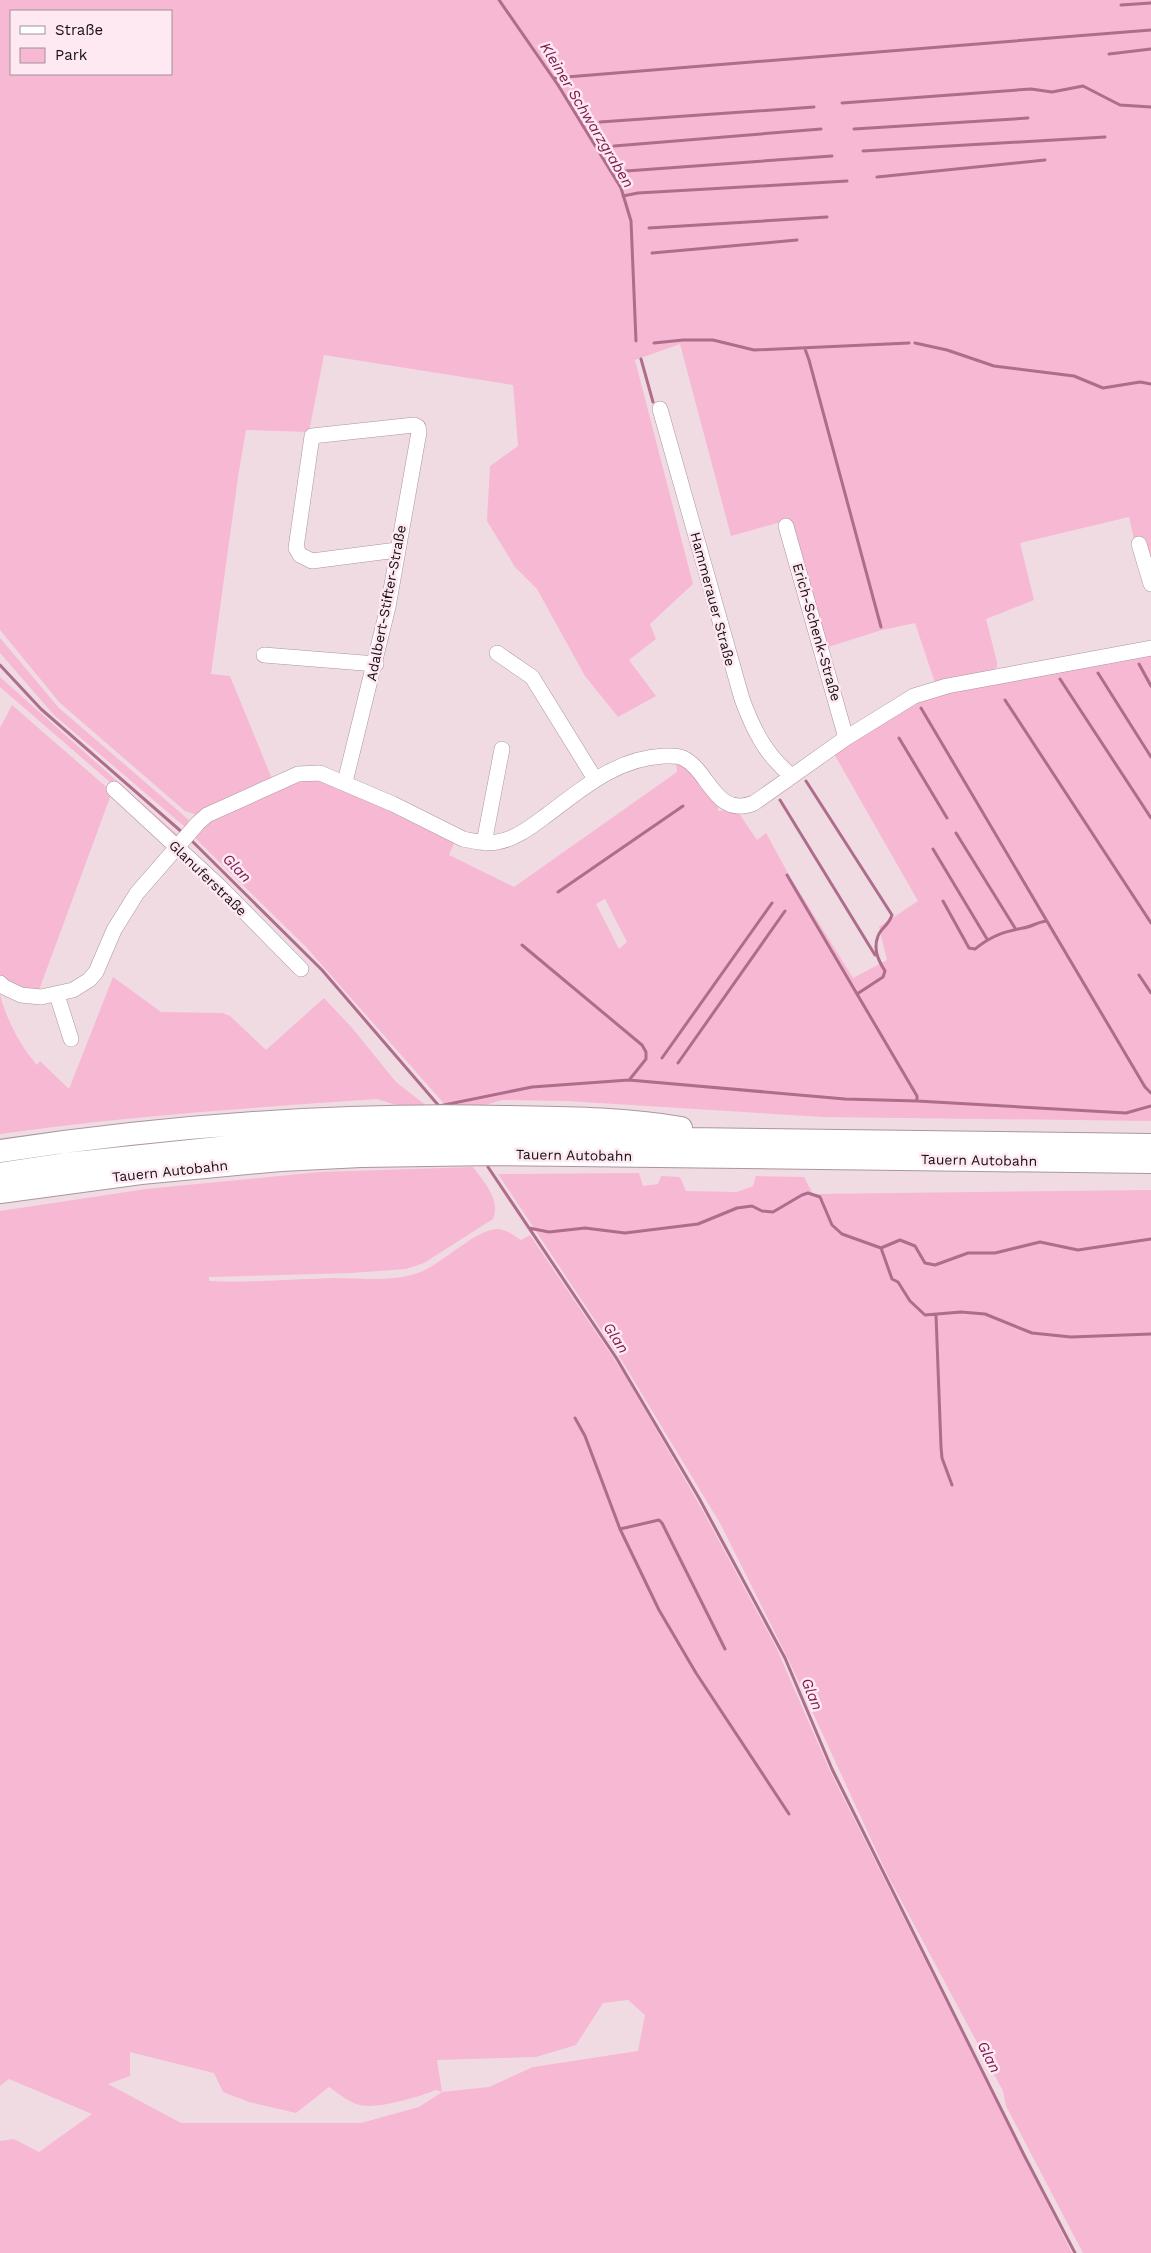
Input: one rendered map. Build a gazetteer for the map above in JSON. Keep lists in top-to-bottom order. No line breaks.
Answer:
{"streets":{"highway":["Tauern Autobahn"],"street":["Hammerauer Straße","Adalbert-Stifter-Straße","Erich-Schenk-Straße","Glanuferstraße"]},"water":["Kleiner Schwarzgraben","Glan"],"legend":["Straße","Park"]}
